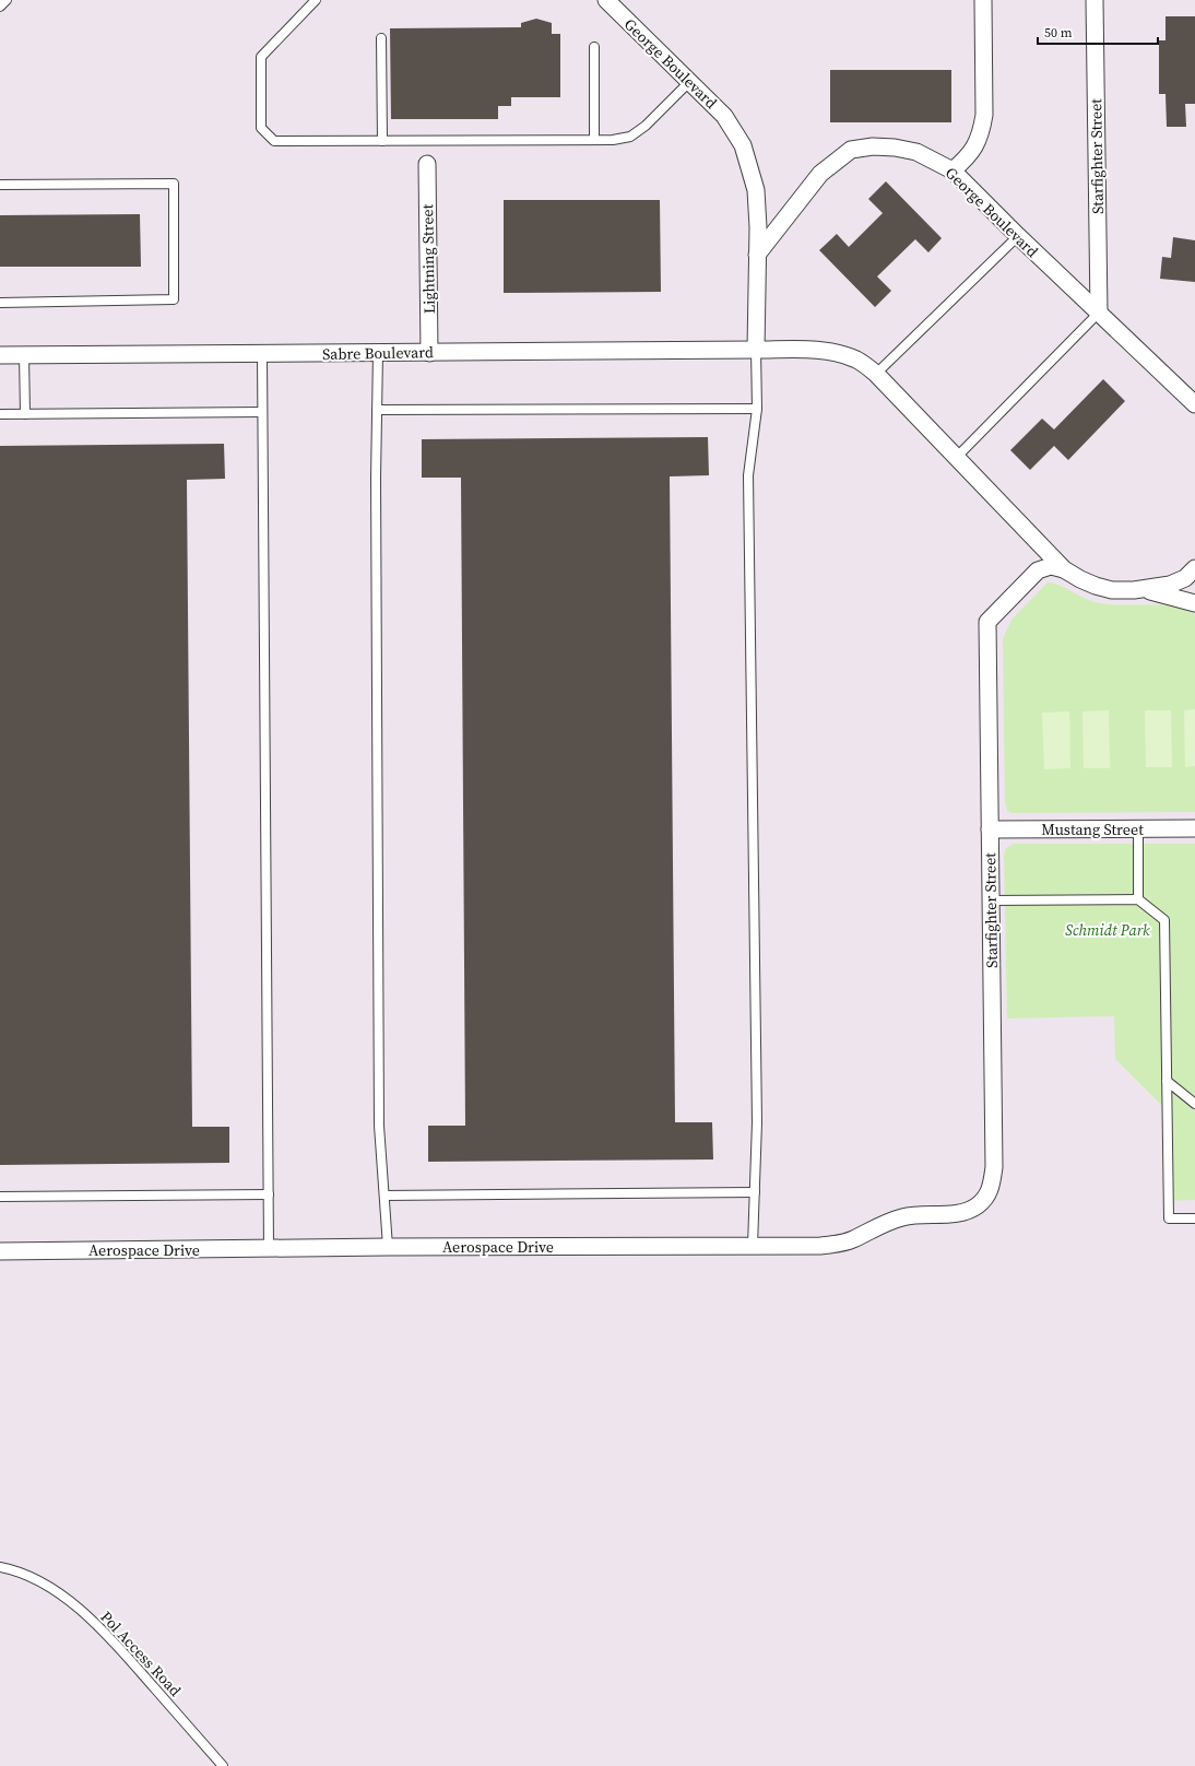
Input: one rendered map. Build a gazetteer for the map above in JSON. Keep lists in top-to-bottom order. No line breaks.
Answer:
{"streets":{"street":["George Boulevard","Starfighter Street","Lightning Street","Sabre Boulevard","Mustang Street","Aerospace Drive"],"lane":["Pol Access Road"]},"crossings":[["George Boulevard","Starfighter Street"],["George Boulevard","Sabre Boulevard"],["Starfighter Street","Mustang Street"],["Starfighter Street","Aerospace Drive"],["Lightning Street","Sabre Boulevard"]],"parks":["Schmidt Park"],"scale_bar":"50 m"}
